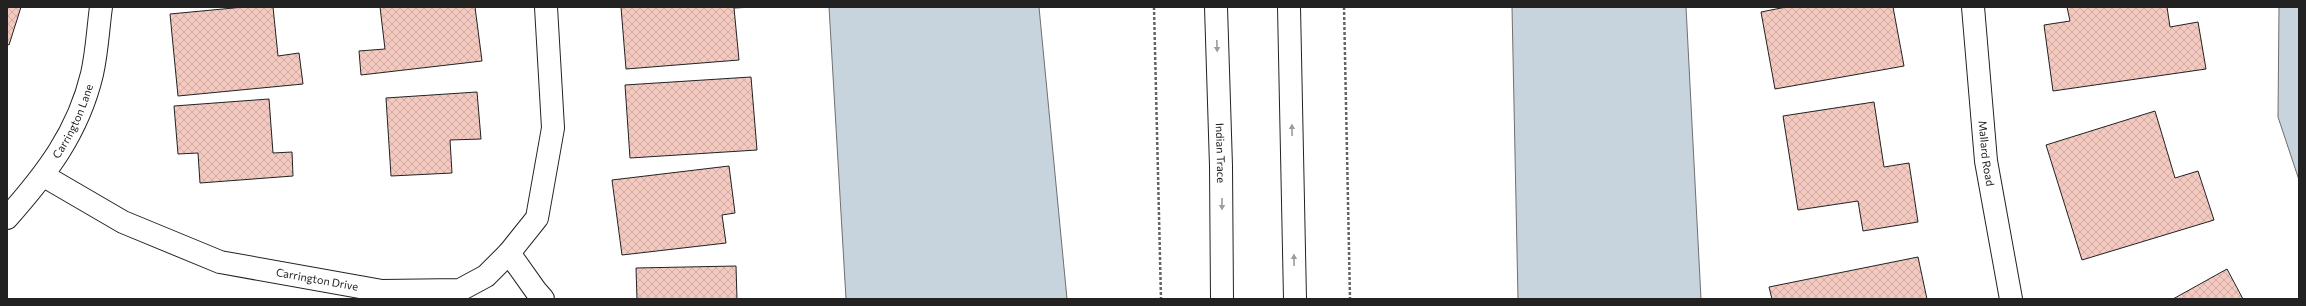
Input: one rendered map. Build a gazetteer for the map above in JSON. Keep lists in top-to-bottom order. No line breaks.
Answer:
{"streets":{"street":["Carrington Lane","Indian Trace","Mallard Road","Carrington Drive"]},"crossings":[["Carrington Lane","Carrington Drive"]]}
